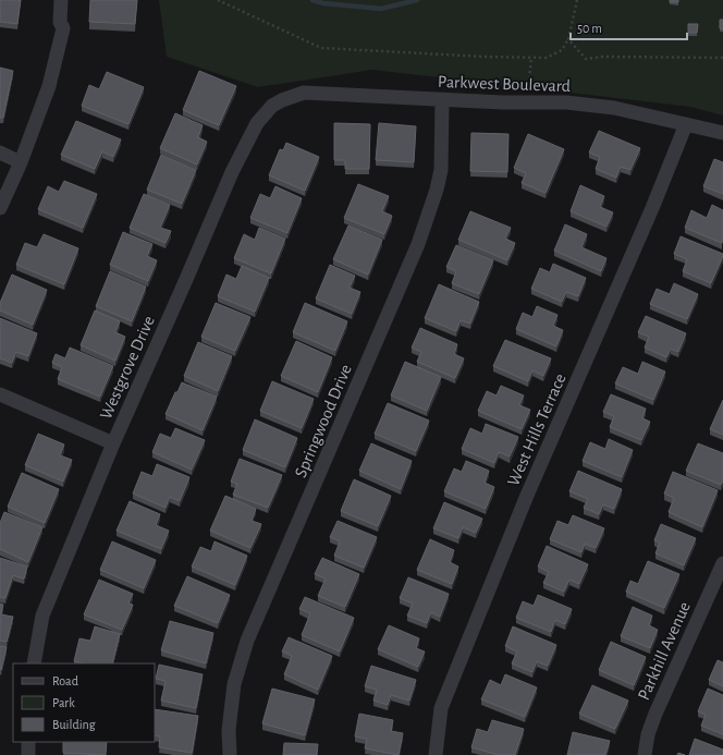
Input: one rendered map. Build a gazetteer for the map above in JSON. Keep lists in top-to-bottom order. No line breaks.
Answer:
{"streets":{"street":["Parkwest Boulevard","Westgrove Drive","Springwood Drive","West Hills Terrace","Parkhill Avenue"]},"crossings":[["Parkwest Boulevard","Westgrove Drive"],["Parkwest Boulevard","Springwood Drive"],["Parkwest Boulevard","West Hills Terrace"]],"legend":["Road","Park","Building"],"scale_bar":"50 m"}
